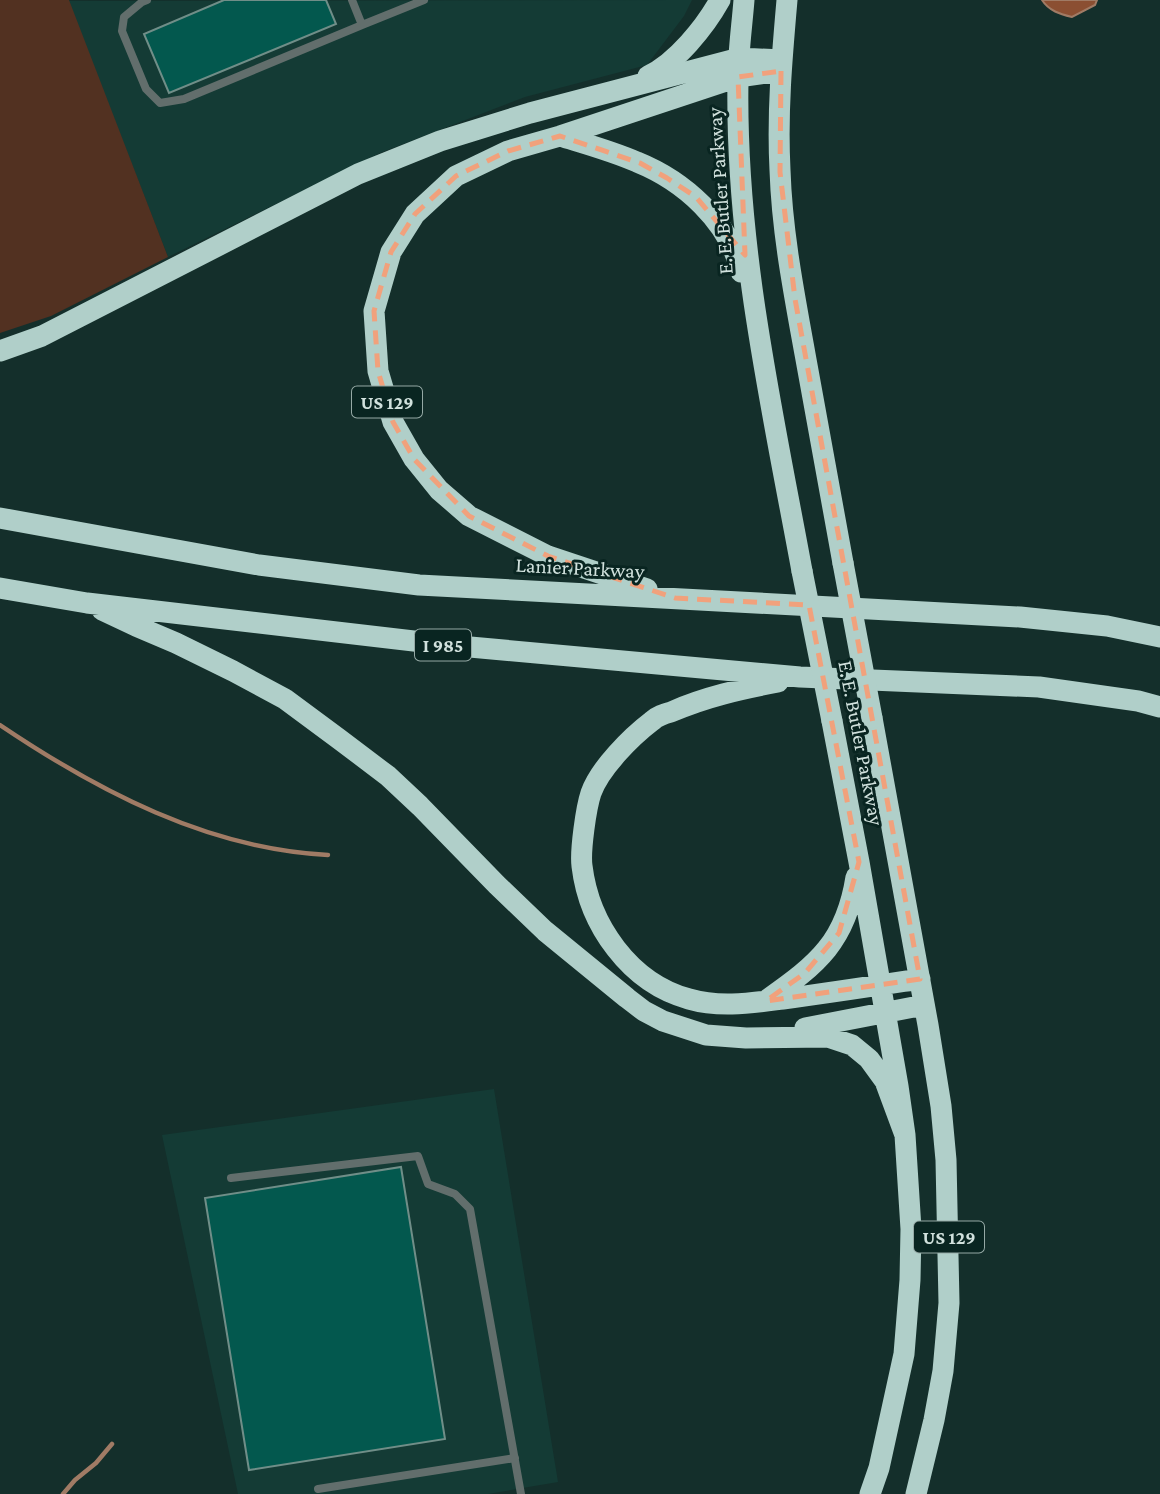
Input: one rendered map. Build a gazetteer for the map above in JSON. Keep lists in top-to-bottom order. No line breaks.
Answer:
{"streets":{"highway":["E. E. Butler Parkway","US 129","Lanier Parkway","I 985"]},"crossings":[["E. E. Butler Parkway","US 129"],["US 129","Lanier Parkway"]]}
